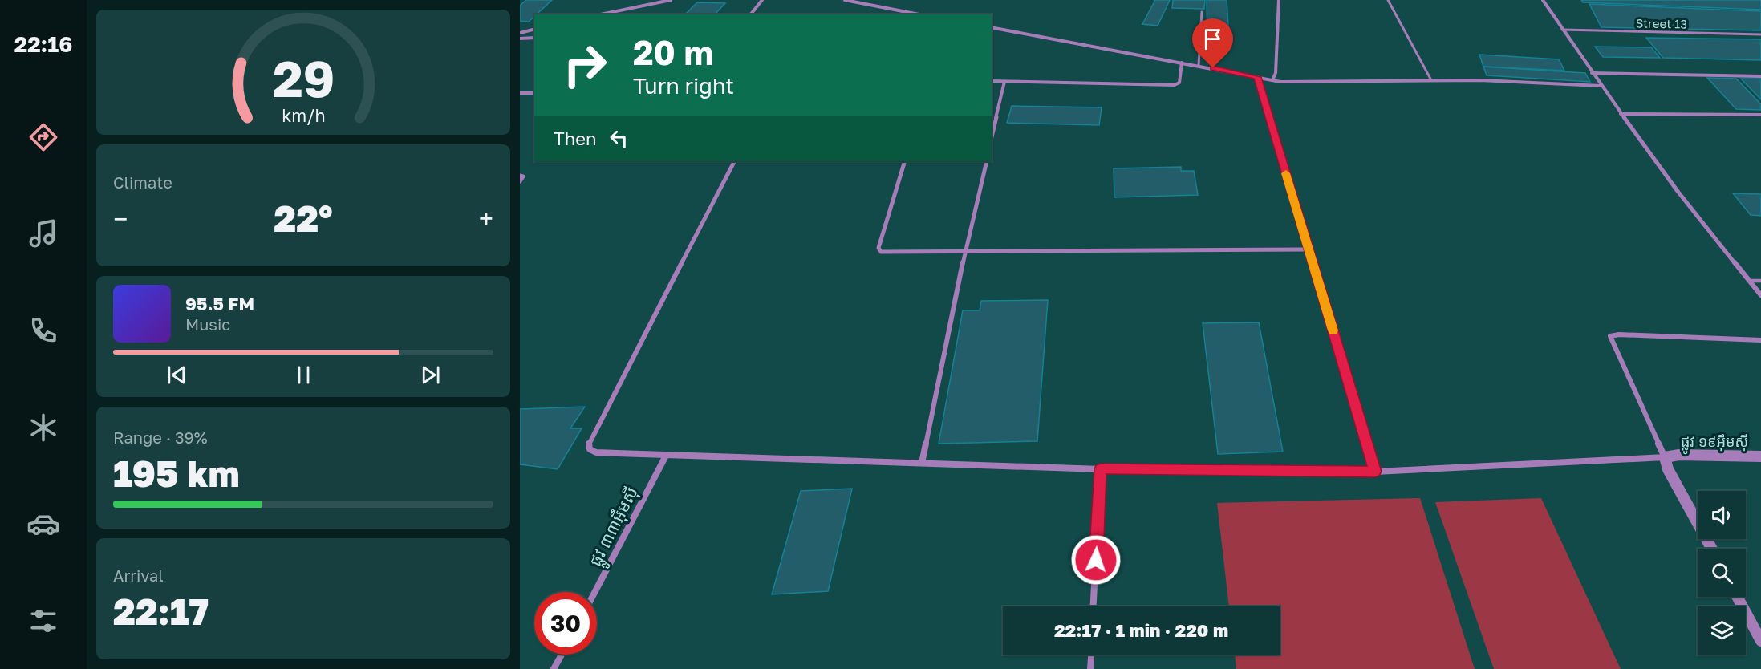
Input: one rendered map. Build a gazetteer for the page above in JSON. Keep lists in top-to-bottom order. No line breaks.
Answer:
{"streets":{"street":["ផ្លូវ ១៩អ៊ឹមស៊ី","ផ្លូវ ៣៣អ៊ឹមស៊ី"],"lane":["Street 13"]},"page":{"tabs":"22:16","turn":["20 m","Turn right"],"then":"Then","tile":["Climate",["Range · 39%","195 km"],["Arrival","22:17"]],"heat":["−","22°","+"],"song":["95.5 FM","Music"],"limit":"30","trip":"22:17 · 1 min · 220 m","gauge":["29","km/h"]}}
